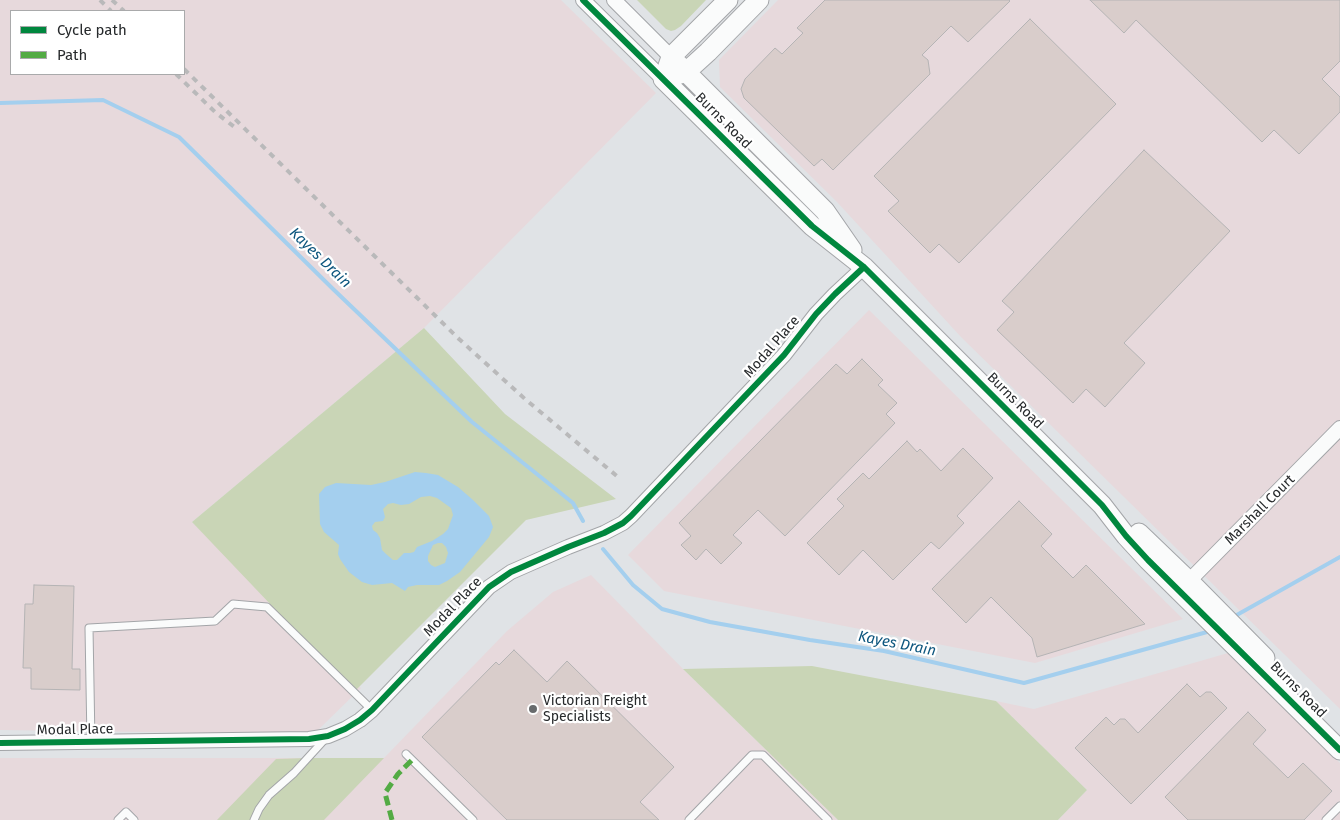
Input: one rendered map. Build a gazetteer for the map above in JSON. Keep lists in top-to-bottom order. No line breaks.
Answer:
{"streets":{"street":["Burns Road","Modal Place","Marshall Court"]},"crossings":[["Burns Road","Modal Place"],["Burns Road","Marshall Court"]],"water":["Kayes Drain"],"places":["Victorian Freight Specialists"],"legend":["Cycle path","Path"]}
